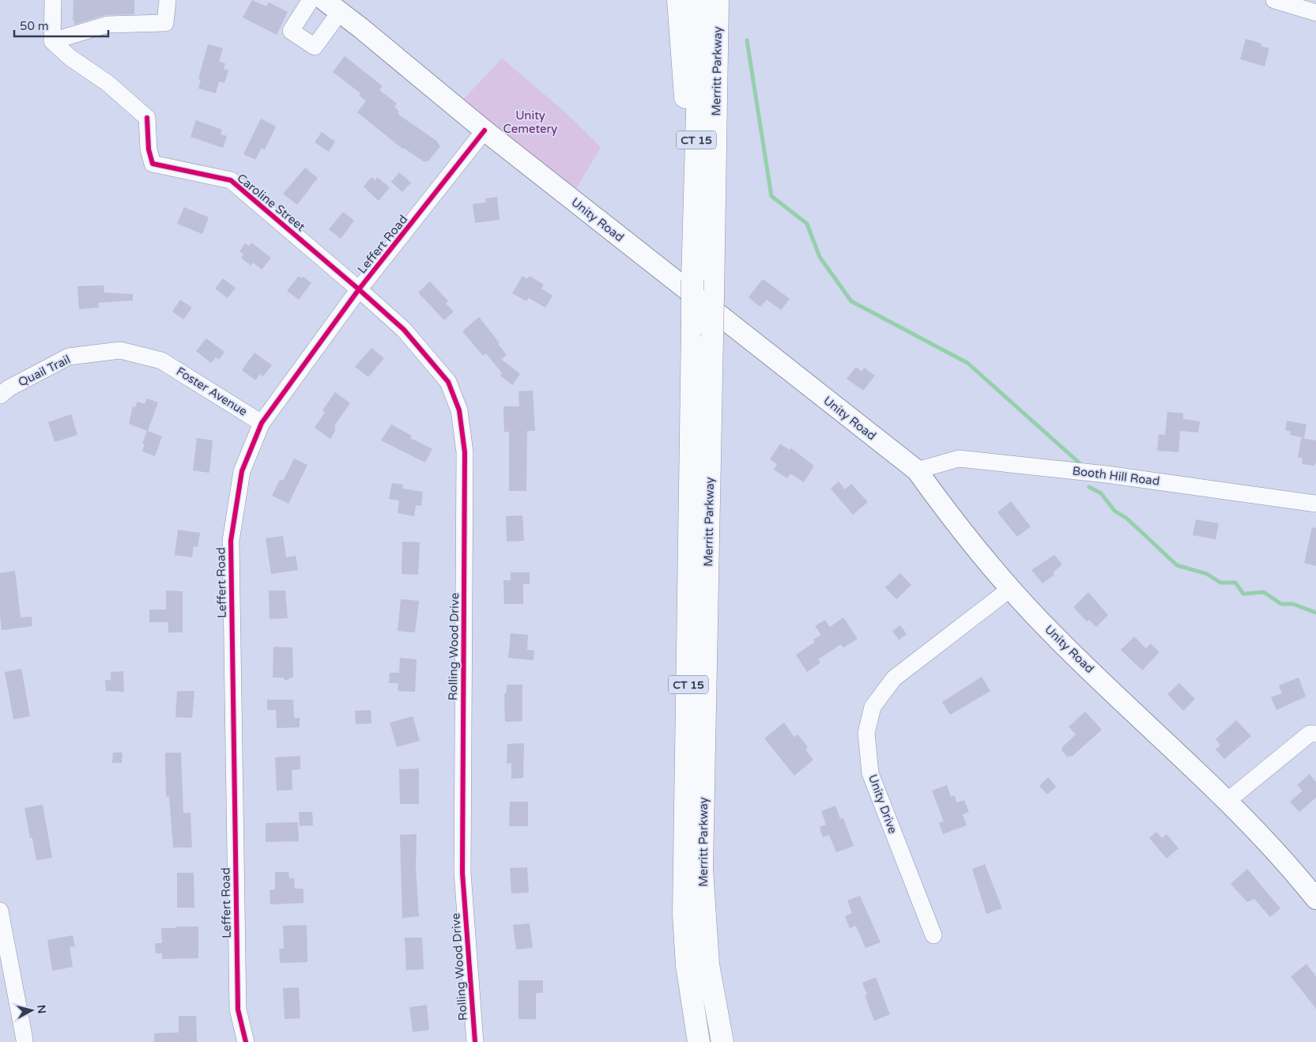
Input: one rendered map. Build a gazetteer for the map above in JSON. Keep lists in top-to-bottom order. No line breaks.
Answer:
{"streets":{"highway":["Merritt Parkway","CT 15"],"main road":["Unity Road"],"street":["Caroline Street","Leffert Road","Quail Trail","Foster Avenue","Booth Hill Road","Rolling Wood Drive","Unity Drive"]},"crossings":[["Caroline Street","Leffert Road"],["Caroline Street","Rolling Wood Drive"],["Unity Road","Leffert Road"],["Unity Road","Booth Hill Road"],["Unity Road","Unity Drive"],["Leffert Road","Foster Avenue"],["Leffert Road","Rolling Wood Drive"],["Quail Trail","Foster Avenue"]],"parks":["Unity Cemetery"],"scale_bar":"50 m","north":"right"}
